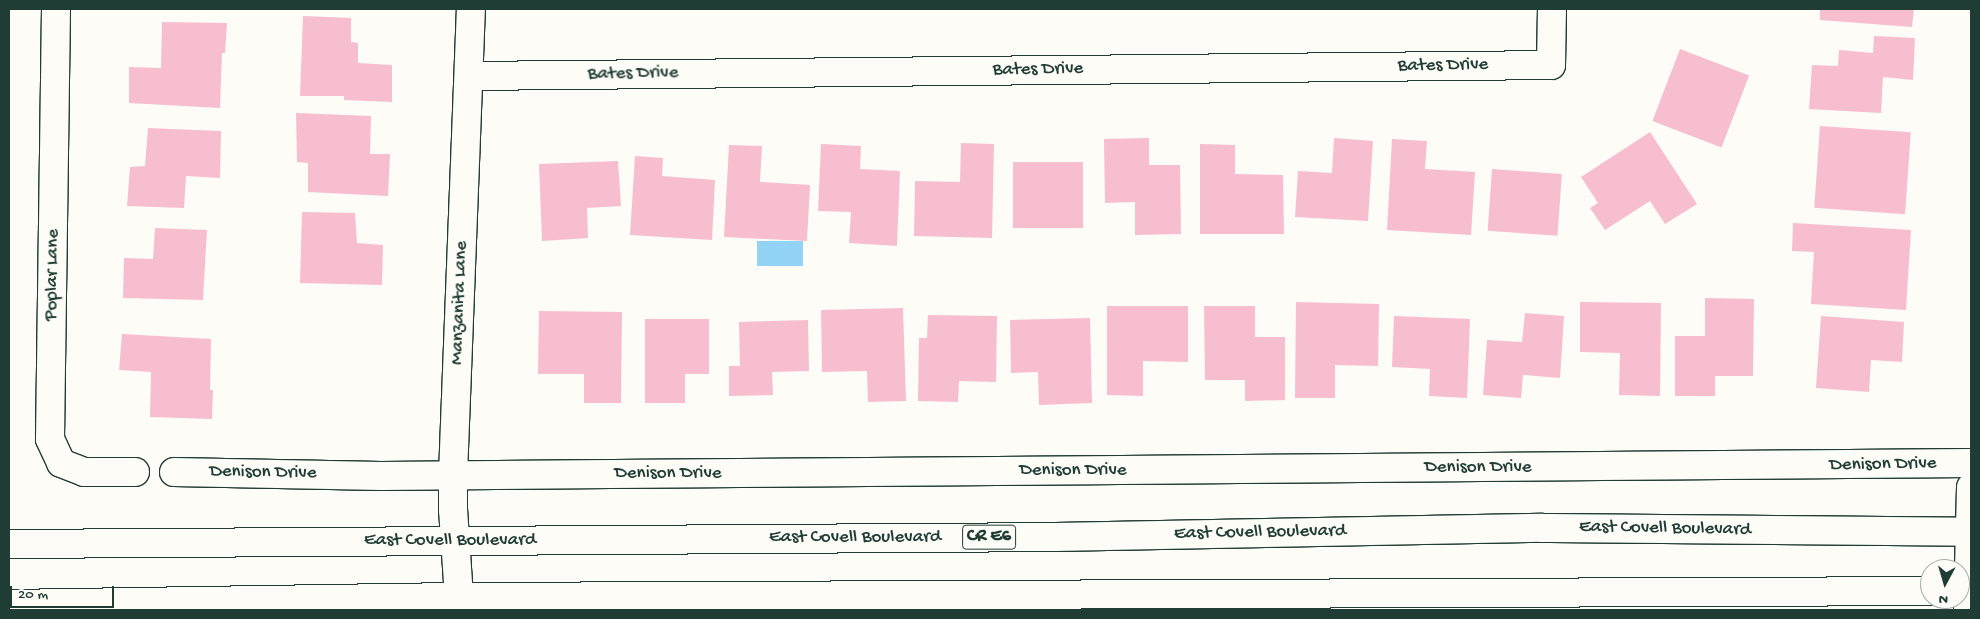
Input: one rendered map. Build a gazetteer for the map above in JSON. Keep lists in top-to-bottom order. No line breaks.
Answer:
{"streets":{"street":["Bates Drive","Poplar Lane","Manzanita Lane","Denison Drive","East Covell Boulevard","CR E6"]},"crossings":[["Bates Drive","Manzanita Lane"],["Manzanita Lane","Denison Drive"],["Manzanita Lane","East Covell Boulevard"]],"scale_bar":"20 m","north":"bottom"}
